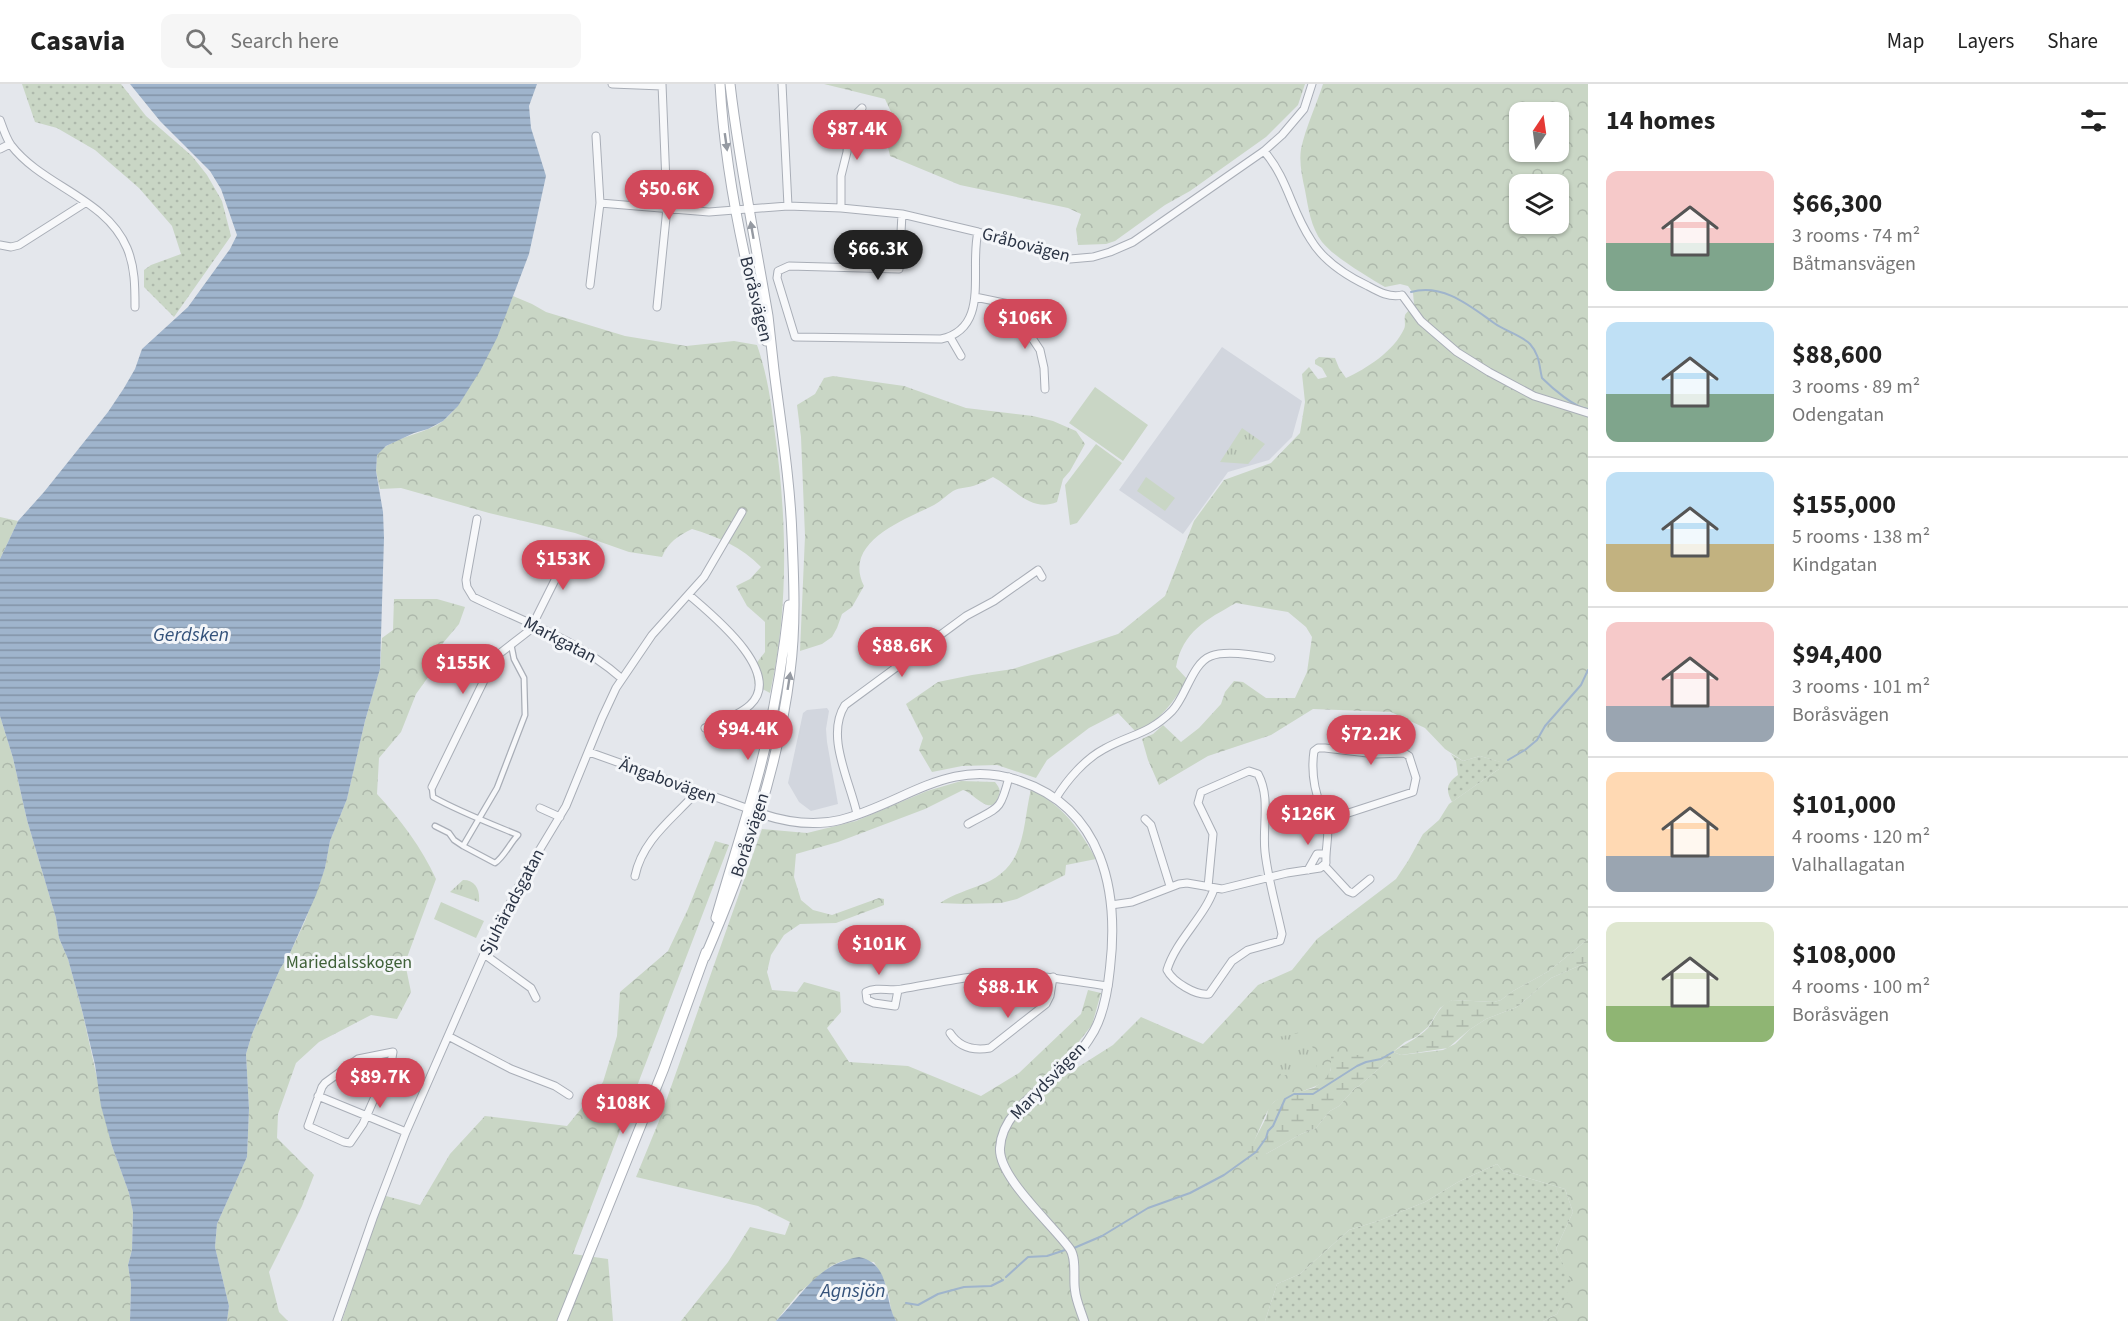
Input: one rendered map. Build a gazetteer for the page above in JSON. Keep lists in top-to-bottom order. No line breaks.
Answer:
{"streets":{"main road":["Boråsvägen"],"street":["Gråbovägen","Markgatan","Ängabovägen","Sjuhäradsgatan","Marydsvägen"]},"crossings":[["Gråbovägen","Boråsvägen"],["Boråsvägen","Ängabovägen"],["Boråsvägen","Marydsvägen"],["Markgatan","Sjuhäradsgatan"],["Ängabovägen","Sjuhäradsgatan"],["Ängabovägen","Marydsvägen"]],"water":["Gerdsken","Agnsjön"],"parks":["Mariedalsskogen"],"north":"top","page":{"header":"Casavia","search":"Search here","nav":["Map","Layers","Share"],"heading":"14 homes","price":["$87.4K","$50.6K","$66.3K","$106K","$153K","$88.6K","$155K","$94.4K","$72.2K","$126K","$101K","$88.1K","$89.7K","$108K"],"list":[{"name":"$66,300","note":"3 rooms · 74 m² · Båtmansvägen"},{"name":"$88,600","note":"3 rooms · 89 m² · Odengatan"},{"name":"$155,000","note":"5 rooms · 138 m² · Kindgatan"},{"name":"$94,400","note":"3 rooms · 101 m² · Boråsvägen"},{"name":"$101,000","note":"4 rooms · 120 m² · Valhallagatan"},{"name":"$108,000","note":"4 rooms · 100 m² · Boråsvägen"}]}}
